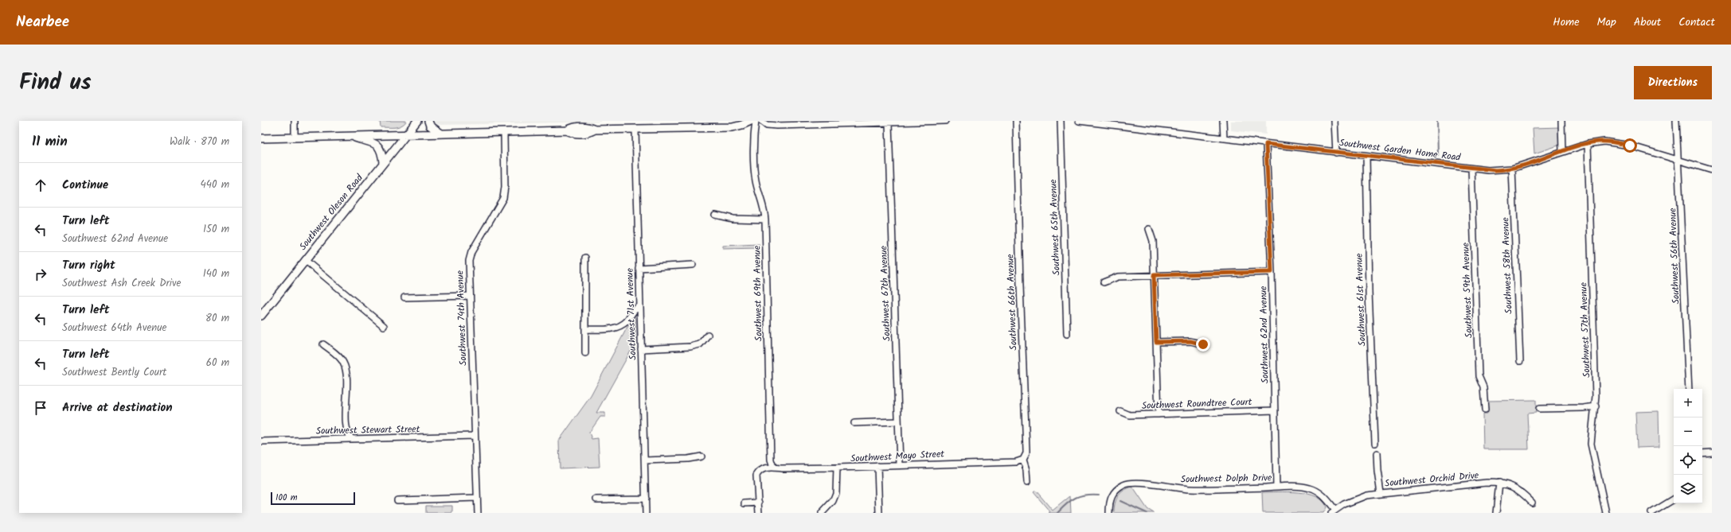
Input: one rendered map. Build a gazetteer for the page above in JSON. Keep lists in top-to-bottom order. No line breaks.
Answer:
{"streets":{"main road":["Southwest Oleson Road"],"street":["Southwest Garden Home Road","Southwest 65th Avenue","Southwest 56th Avenue","Southwest 58th Avenue","Southwest 59th Avenue","Southwest 69th Avenue","Southwest 67th Avenue","Southwest 61st Avenue","Southwest 66th Avenue","Southwest 71st Avenue","Southwest 74th Avenue","Southwest 57th Avenue","Southwest 62nd Avenue","Southwest Roundtree Court","Southwest Stewart Street","Southwest Mayo Street","Southwest Dolph Drive","Southwest Orchid Drive"]},"crossings":[["Southwest Garden Home Road","Southwest 56th Avenue"],["Southwest Garden Home Road","Southwest 58th Avenue"],["Southwest Garden Home Road","Southwest 59th Avenue"],["Southwest Garden Home Road","Southwest 61st Avenue"],["Southwest Garden Home Road","Southwest 57th Avenue"],["Southwest Garden Home Road","Southwest 62nd Avenue"],["Southwest 69th Avenue","Southwest Mayo Street"],["Southwest 67th Avenue","Southwest Mayo Street"],["Southwest 66th Avenue","Southwest Mayo Street"],["Southwest 74th Avenue","Southwest Stewart Street"],["Southwest 62nd Avenue","Southwest Roundtree Court"],["Southwest 62nd Avenue","Southwest Dolph Drive"],["Southwest Dolph Drive","Southwest Orchid Drive"]],"scale_bar":"100 m","page":{"header":"Nearbee","nav":["Home","Map","About","Contact"],"title":"Find us","buttons":"Directions","heading":["11 min","Walk · 870 m"],"list":[["Continue","440 m"],["Turn left","Southwest 62nd Avenue","150 m"],["Turn right","Southwest Ash Creek Drive","140 m"],["Turn left","Southwest 64th Avenue","80 m"],["Turn left","Southwest Bently Court","60 m"],"Arrive at destination"],"map_buttons":["+","−"],"scale":"100 m"}}
